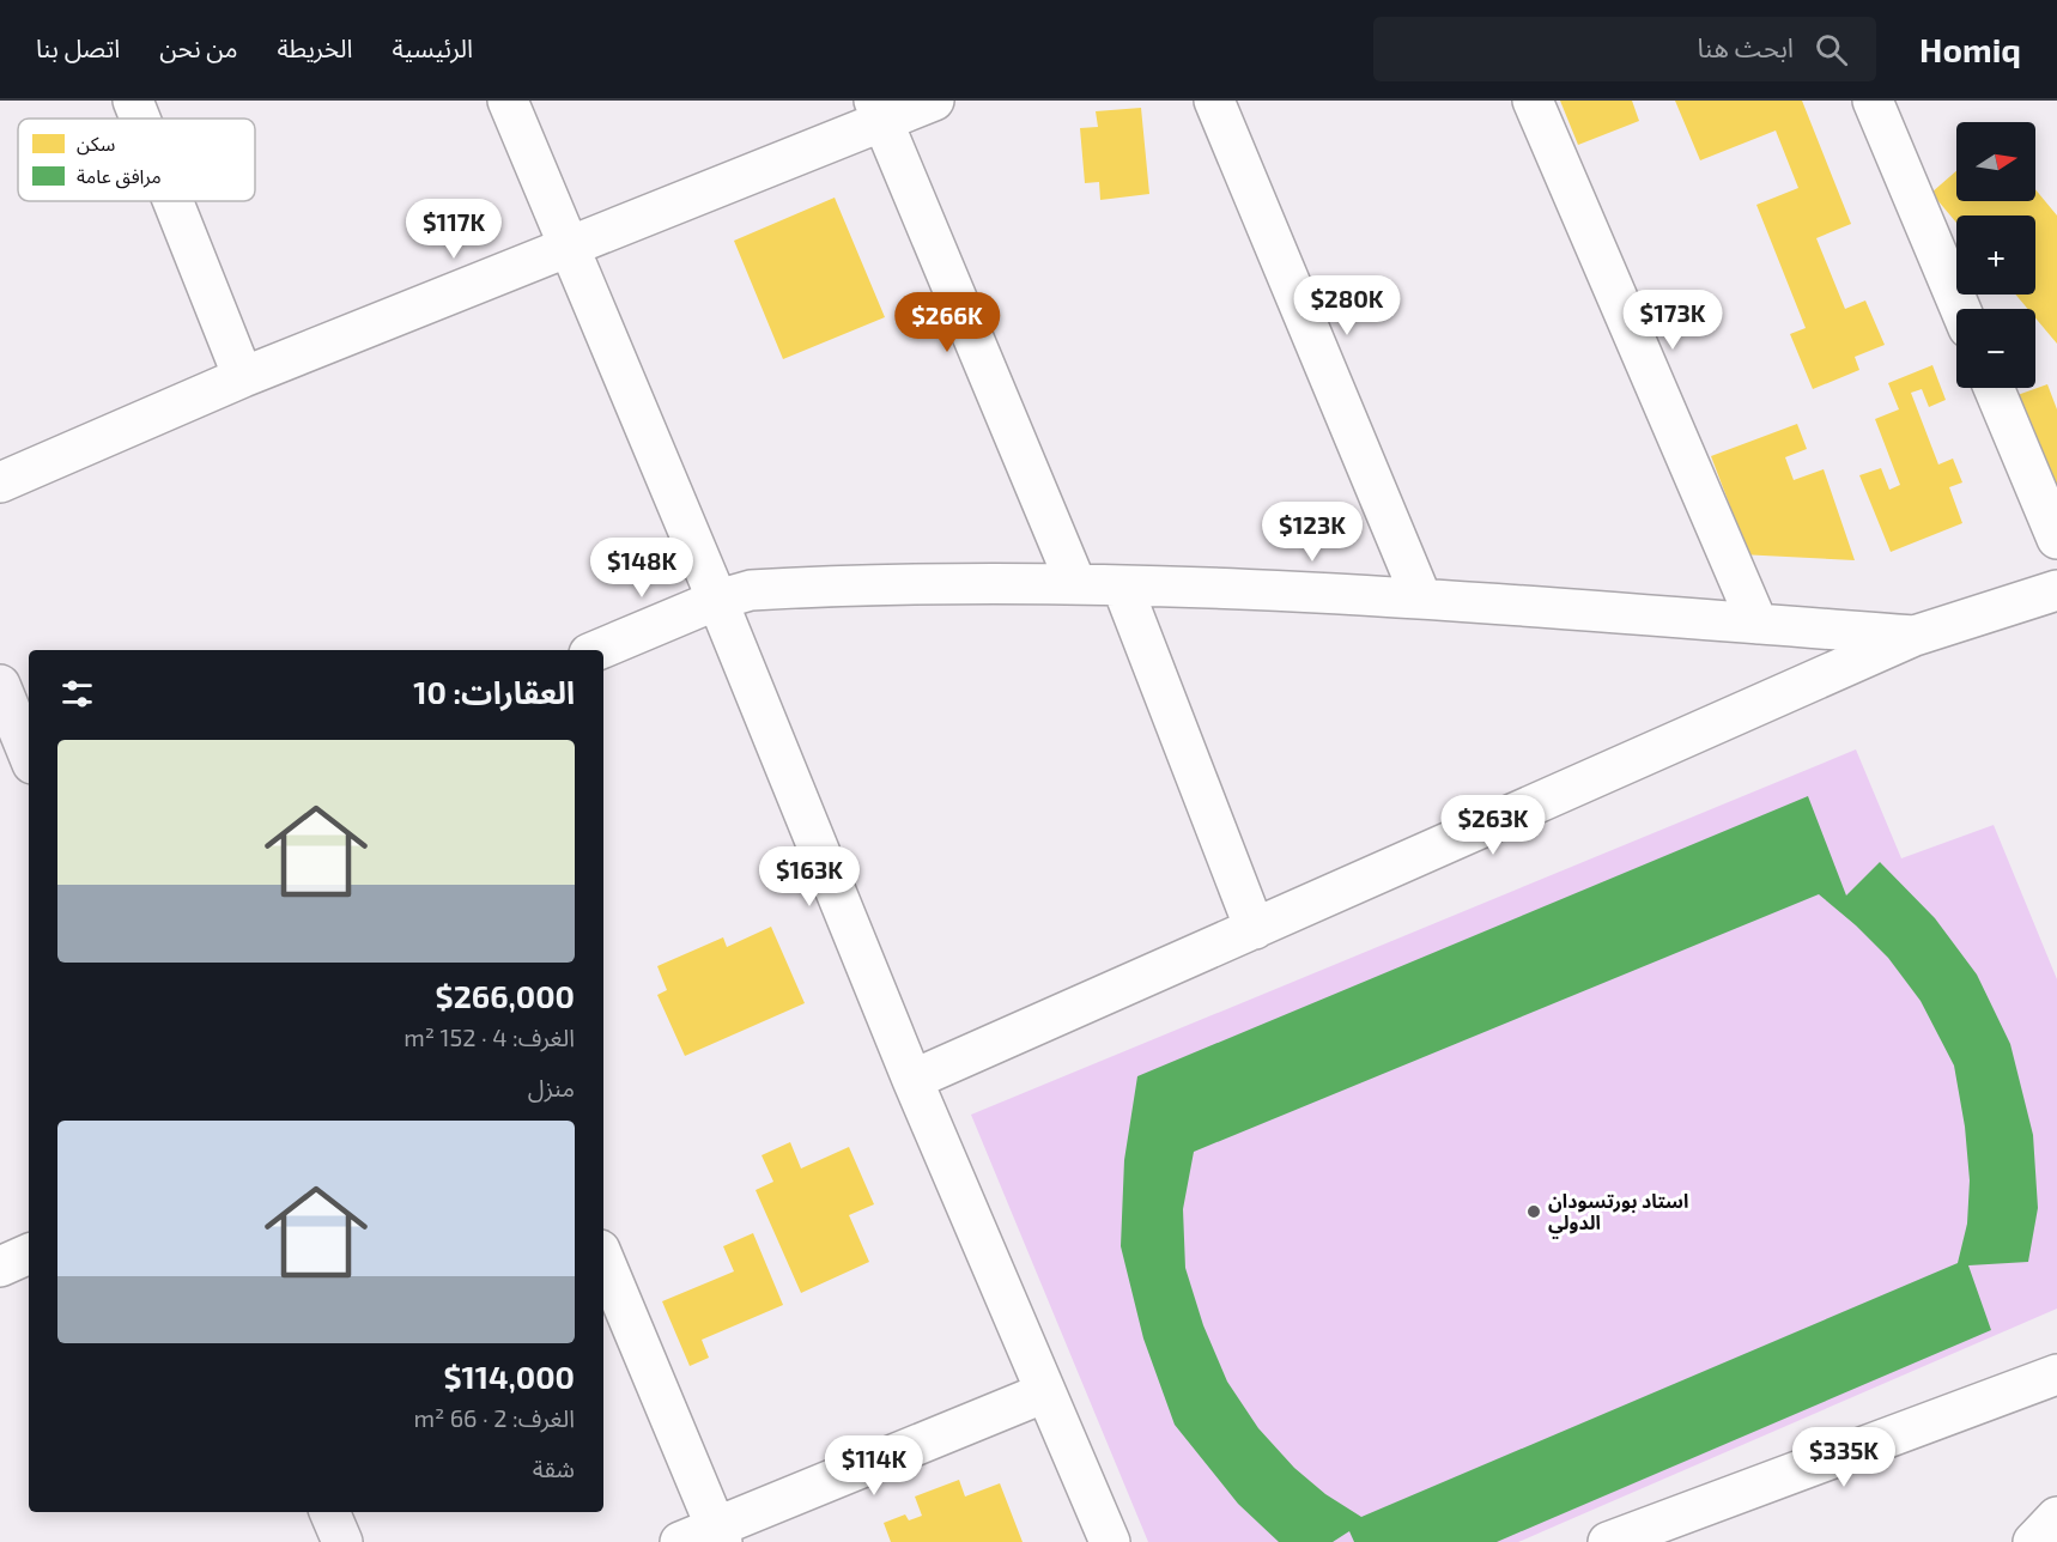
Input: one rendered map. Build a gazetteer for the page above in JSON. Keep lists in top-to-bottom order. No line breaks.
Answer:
{"places":["استاد بورتسودان الدولي"],"legend":["سكن","مرافق عامة"],"north":"right","page":{"header":"Homiq","search":"ابحث هنا","nav":["الرئيسية","الخريطة","من نحن","اتصل بنا"],"map_buttons":["+","−"],"price":["$117K","$280K","$173K","$266K","$123K","$148K","$263K","$163K","$335K","$114K"],"heading":"العقارات: 10","list":[{"name":"$266,000","note":"الغرف: 4 · 152 m² · منزل"},{"name":"$114,000","note":"الغرف: 2 · 66 m² · شقة"}]}}
